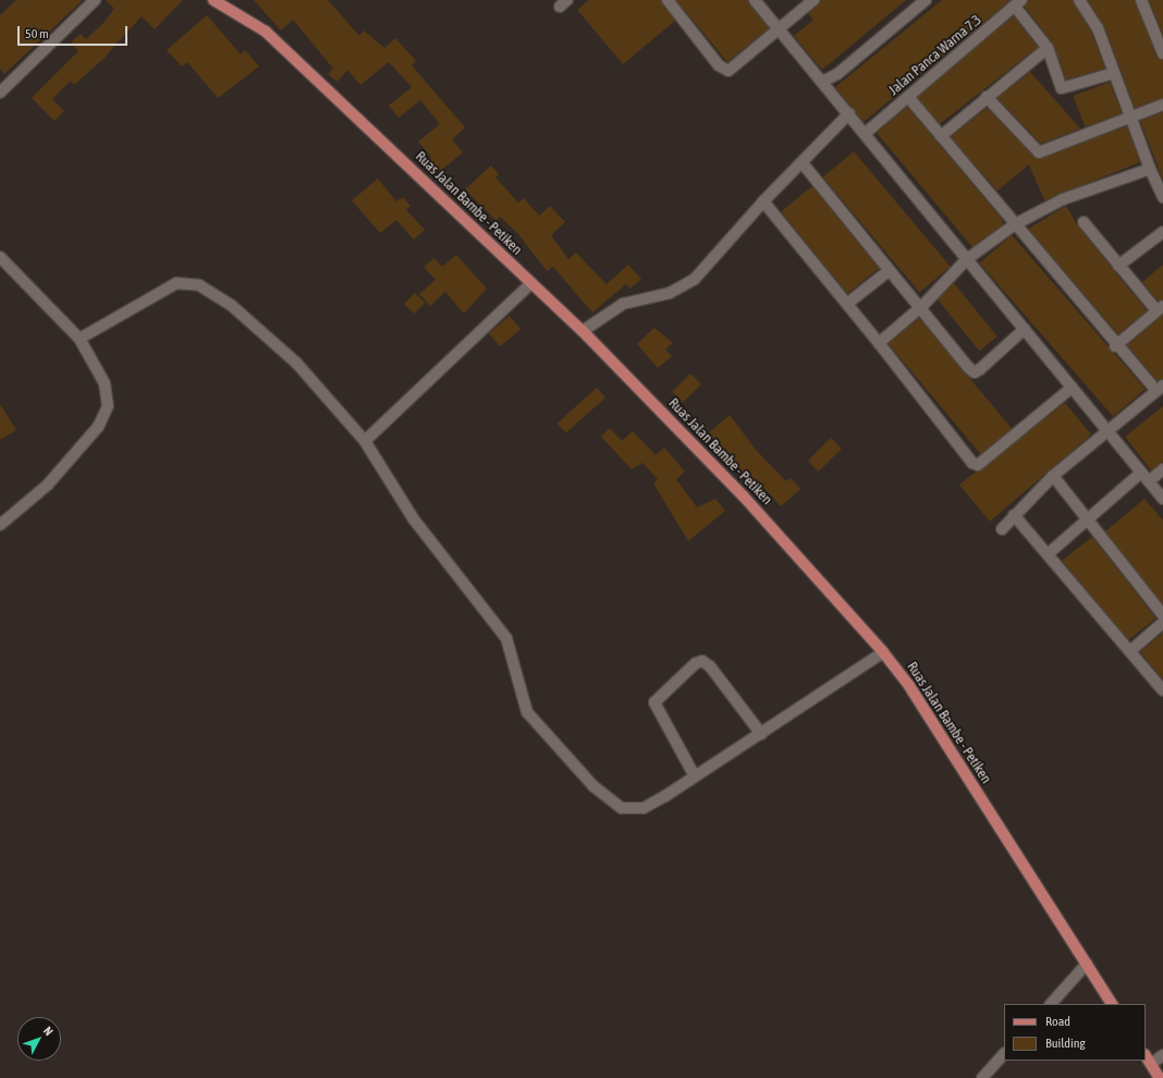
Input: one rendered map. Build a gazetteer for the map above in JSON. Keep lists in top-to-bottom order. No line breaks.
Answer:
{"streets":{"main road":["Ruas Jalan Bambe - Petiken"],"street":["Jalan Panca Warna 7.3"]},"legend":["Road","Building"],"scale_bar":"50 m","north":"top right"}
